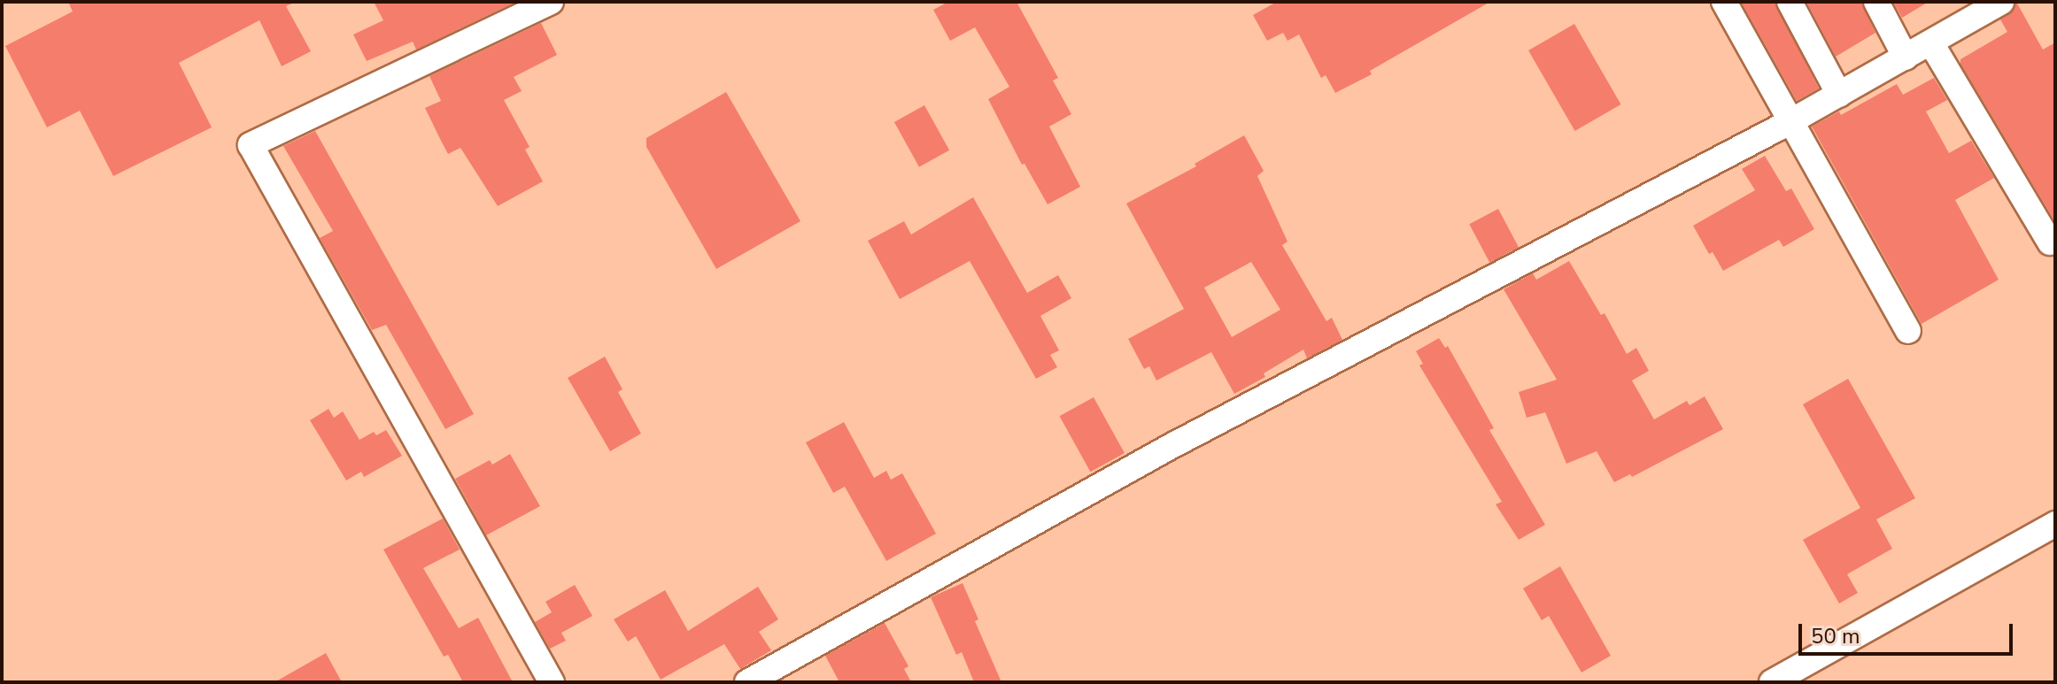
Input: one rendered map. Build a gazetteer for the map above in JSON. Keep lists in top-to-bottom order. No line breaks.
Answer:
{"scale_bar":"50 m"}
